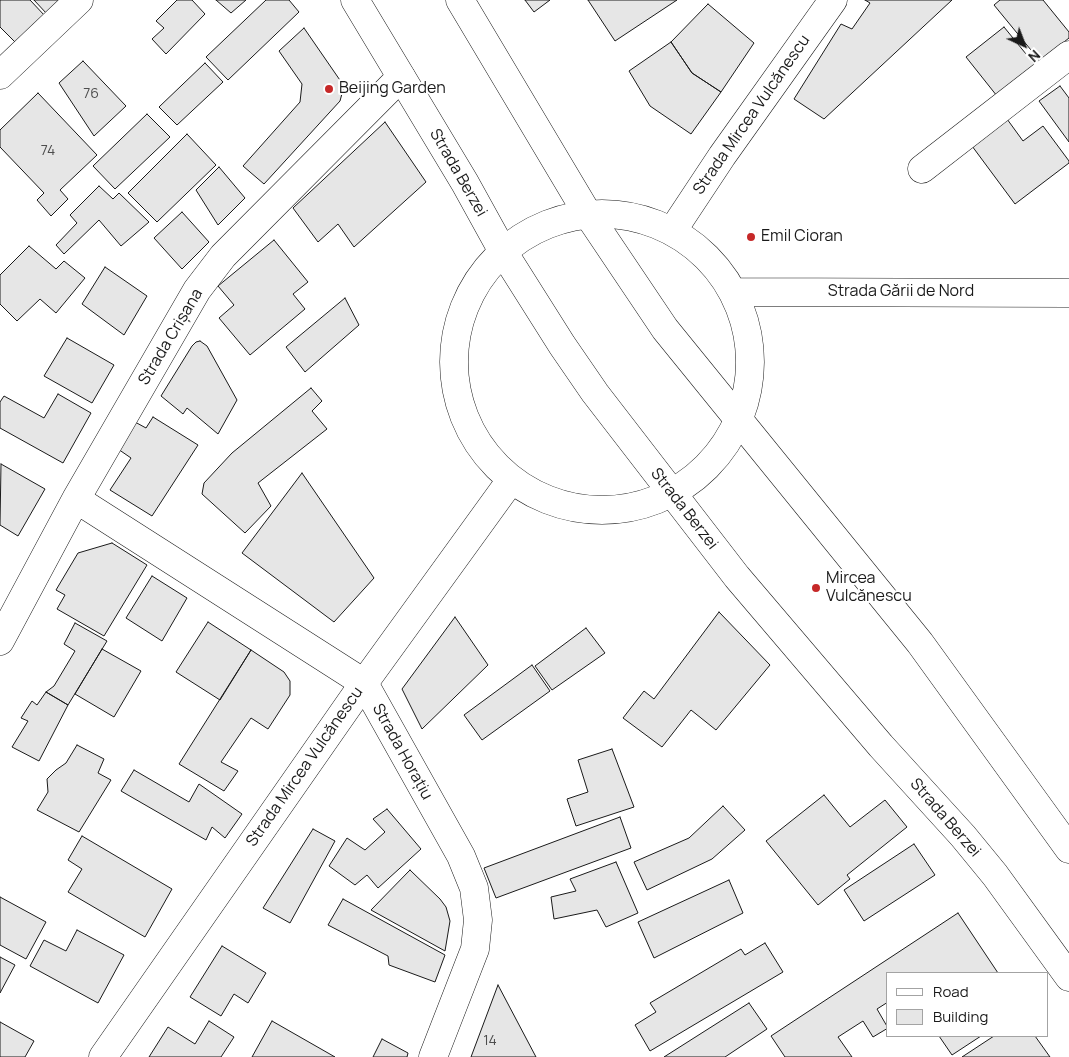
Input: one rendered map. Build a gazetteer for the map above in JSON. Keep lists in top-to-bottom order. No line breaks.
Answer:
{"streets":{"main road":["Strada Mircea Vulcănescu","Strada Berzei","Strada Gării de Nord","Strada Crișana","Strada Horațiu"]},"crossings":[["Strada Mircea Vulcănescu","Strada Horațiu"],["Strada Berzei","Strada Crișana"],["Strada Crișana","Strada Horațiu"]],"places":["Beijing Garden","Emil Cioran","Mircea Vulcănescu"],"house_numbers":["76","74","14"],"legend":["Road","Building"],"north":"bottom right"}
